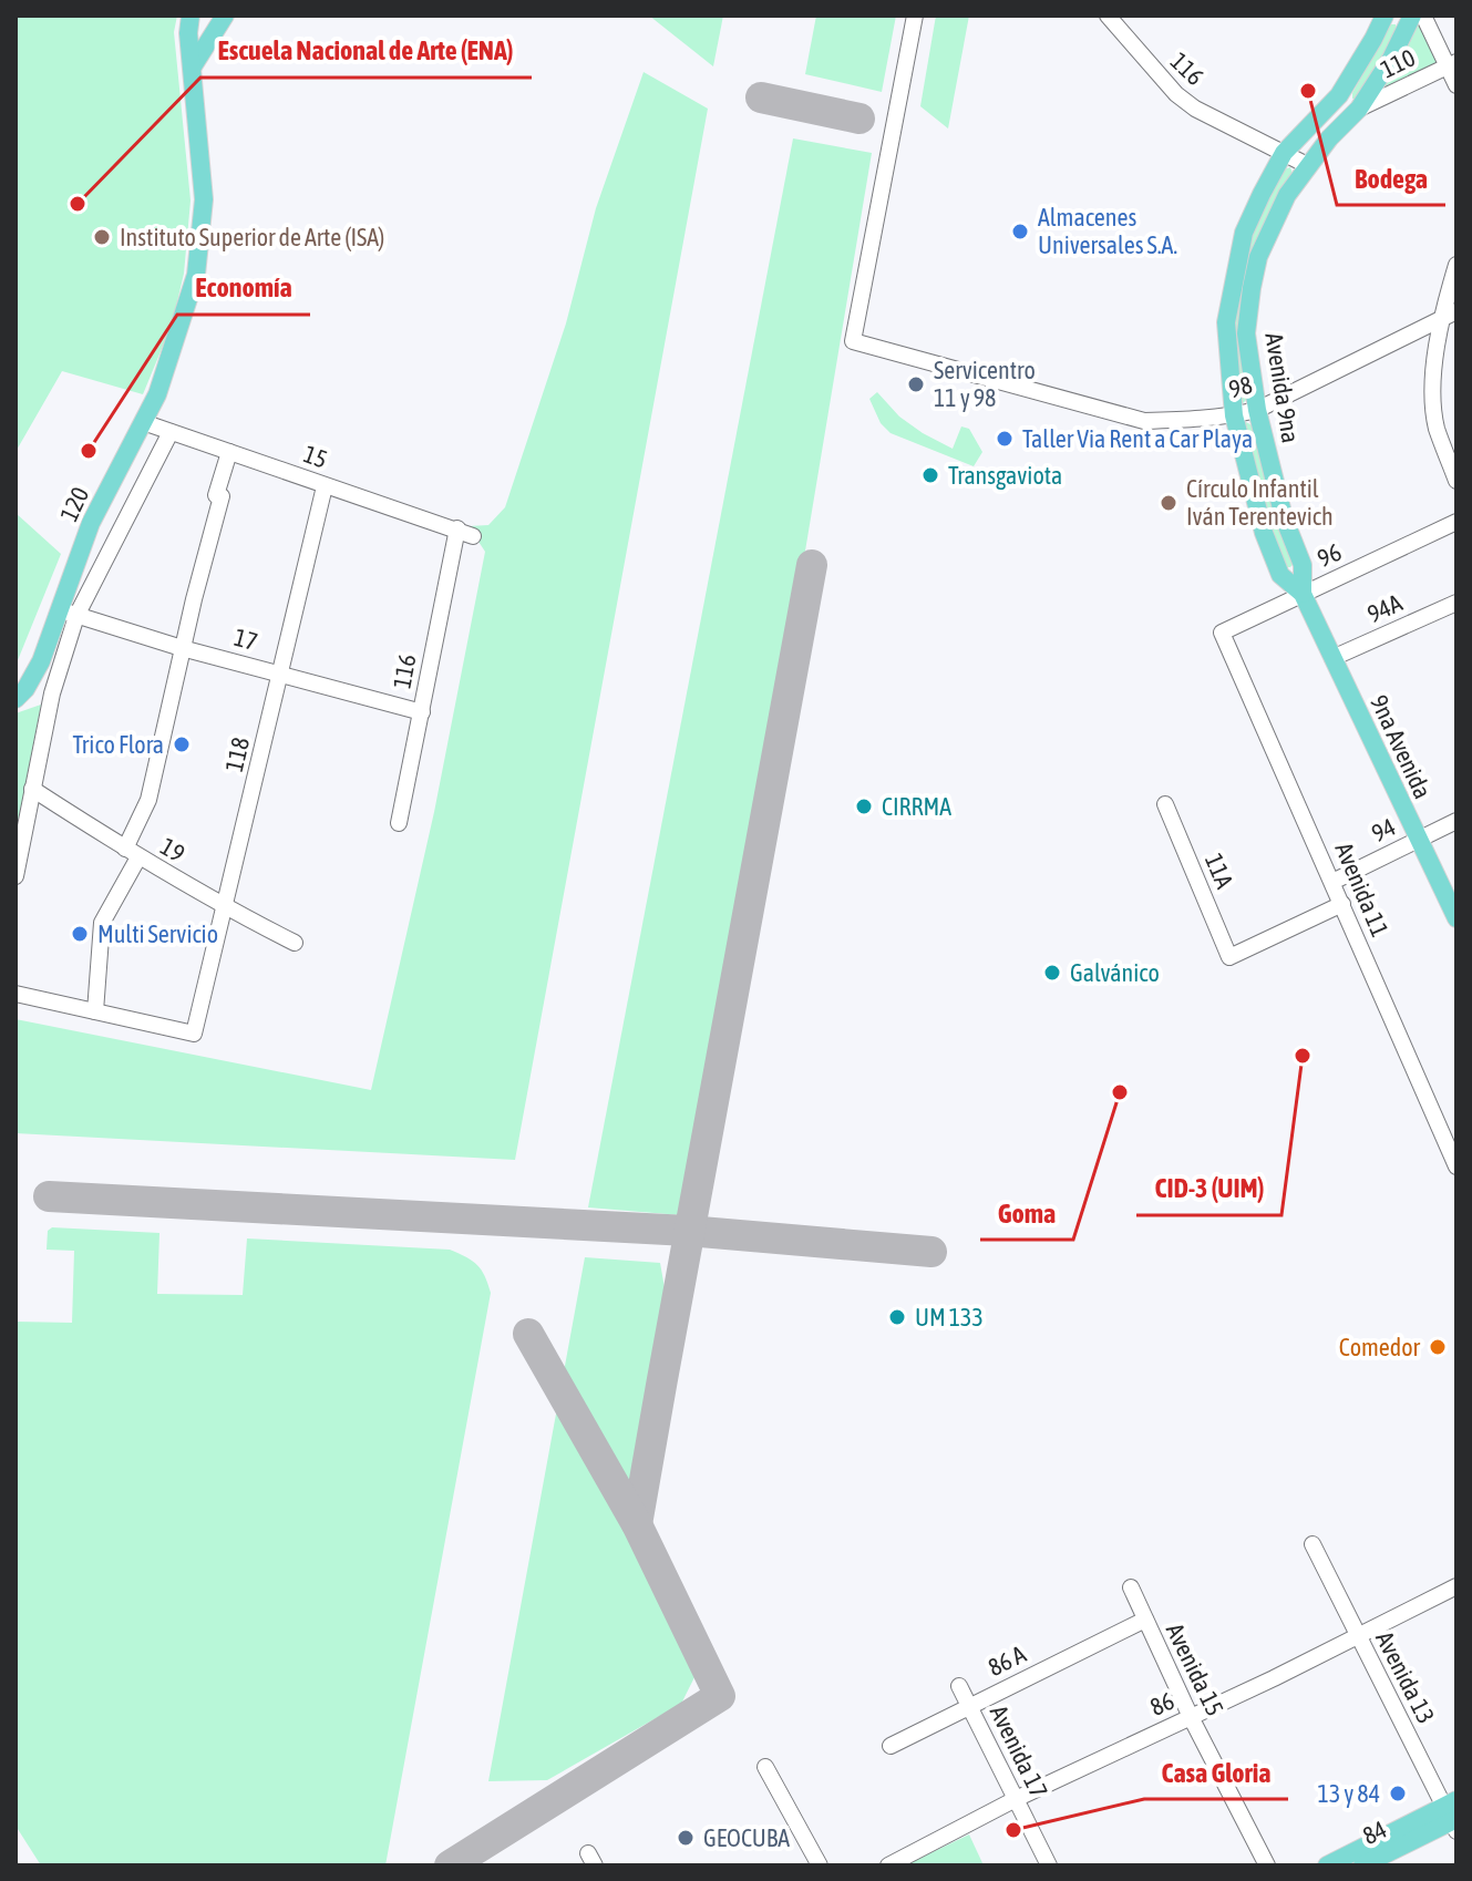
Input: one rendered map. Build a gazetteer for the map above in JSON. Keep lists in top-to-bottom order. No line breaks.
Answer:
{"streets":{"main road":["Avenida 9na","120","9na Avenida","84"],"street":["110","116","98","15","96","94A","17","118","94","19","11A","Avenida 11","86 A","Avenida 15","Avenida 13","86","Avenida 17"]},"crossings":[["110","Avenida 9na"],["116","Avenida 9na"],["116","15"],["116","17"],["98","Avenida 9na"],["Avenida 9na","96"],["Avenida 9na","9na Avenida"],["15","120"],["15","118"],["120","17"],["96","9na Avenida"],["96","Avenida 11"],["94A","9na Avenida"],["17","118"],["9na Avenida","94"],["118","19"],["94","Avenida 11"],["11A","Avenida 11"],["86 A","Avenida 15"],["86 A","Avenida 17"],["Avenida 15","86"],["Avenida 13","86"],["Avenida 13","84"],["86","Avenida 17"]],"places":["Bodega","Escuela Nacional de Arte (ENA)","Almacenes Universales S.A.","Instituto Superior de Arte (ISA)","Servicentro 11 y 98","Taller Via Rent a Car Playa","Economía","Transgaviota","Círculo Infantil Iván Terentevich","Trico Flora","CIRRMA","Multi Servicio","Galvánico","CID-3 (UIM)","Goma","UM 133","Comedor","13 y 84","Casa Gloria","GEOCUBA"]}
